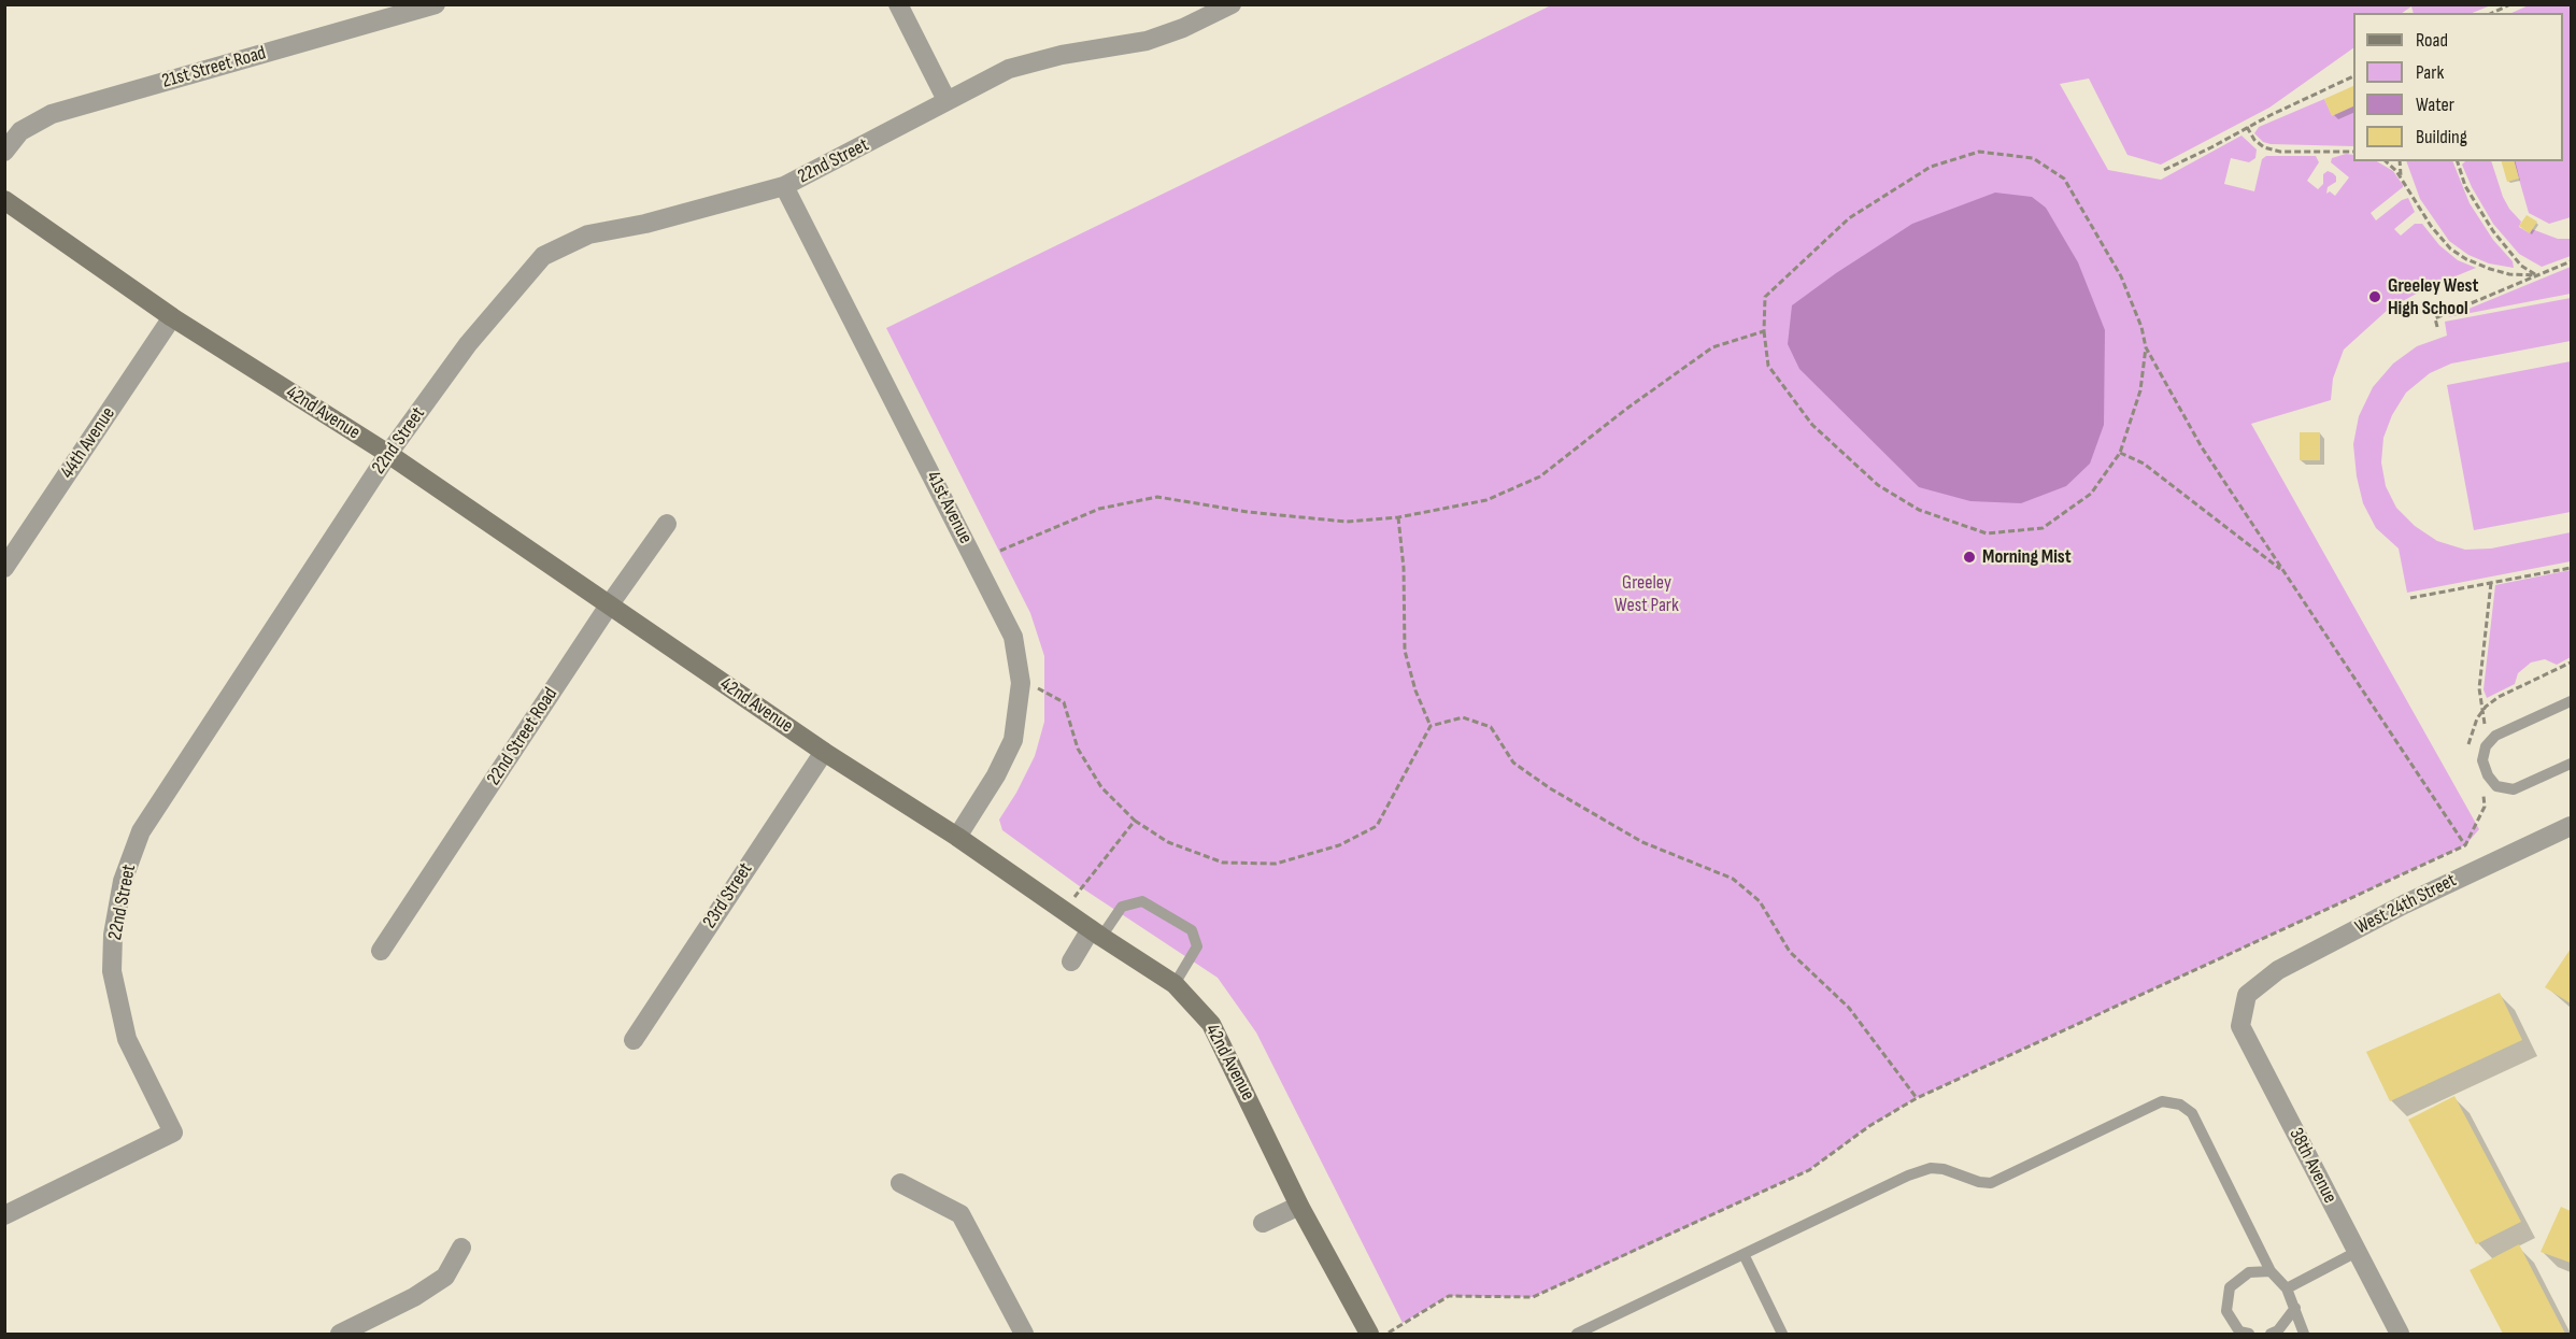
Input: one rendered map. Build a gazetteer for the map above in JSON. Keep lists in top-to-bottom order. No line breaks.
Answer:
{"streets":{"street":["21st Street Road","22nd Street","42nd Avenue","44th Avenue","41st Avenue","22nd Street Road","23rd Street","West 24th Street","38th Avenue"]},"crossings":[["22nd Street","42nd Avenue"],["22nd Street","41st Avenue"],["42nd Avenue","44th Avenue"],["42nd Avenue","41st Avenue"],["42nd Avenue","22nd Street Road"],["42nd Avenue","23rd Street"],["West 24th Street","38th Avenue"]],"parks":["Greeley West Park"],"places":["Greeley West High School","Morning Mist"],"legend":["Road","Park","Water","Building"]}
